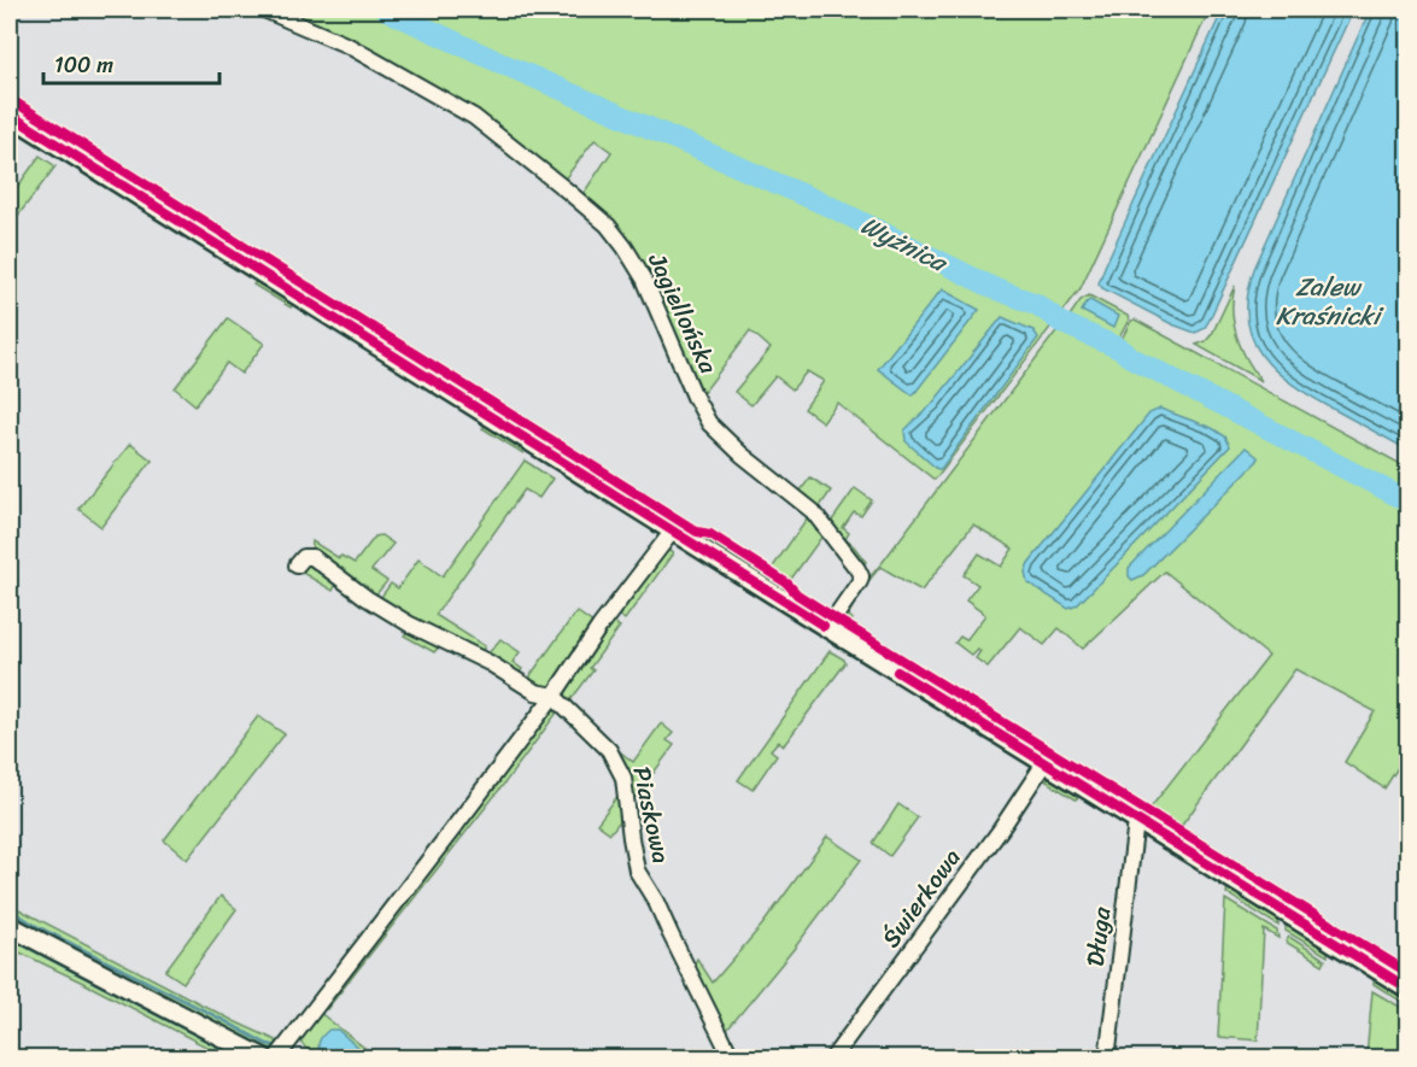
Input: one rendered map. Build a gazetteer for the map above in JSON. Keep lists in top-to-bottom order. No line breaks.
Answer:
{"streets":{"street":["Jagiellońska","Piaskowa","Świerkowa","Długa"]},"water":["Wyżnica","Zalew Kraśnicki"],"scale_bar":"100 m"}
